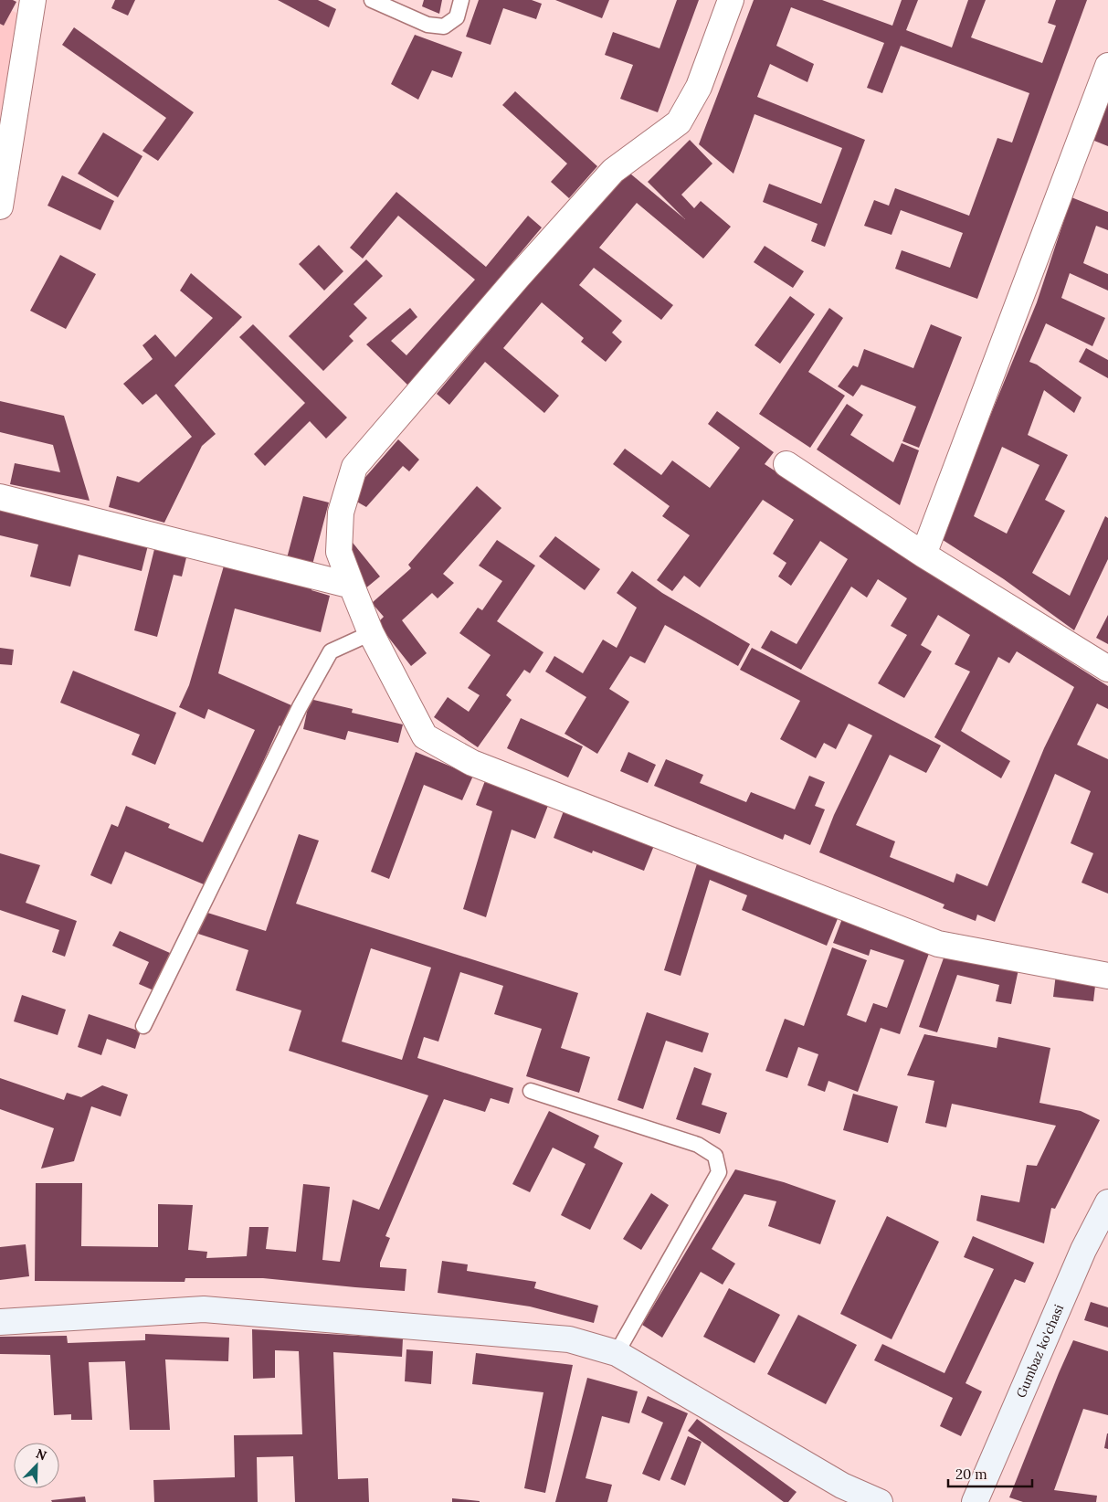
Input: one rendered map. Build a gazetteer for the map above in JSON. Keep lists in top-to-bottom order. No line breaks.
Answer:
{"streets":{"street":["Gumbaz ko'chasi"]},"scale_bar":"20 m","north":"top right"}
